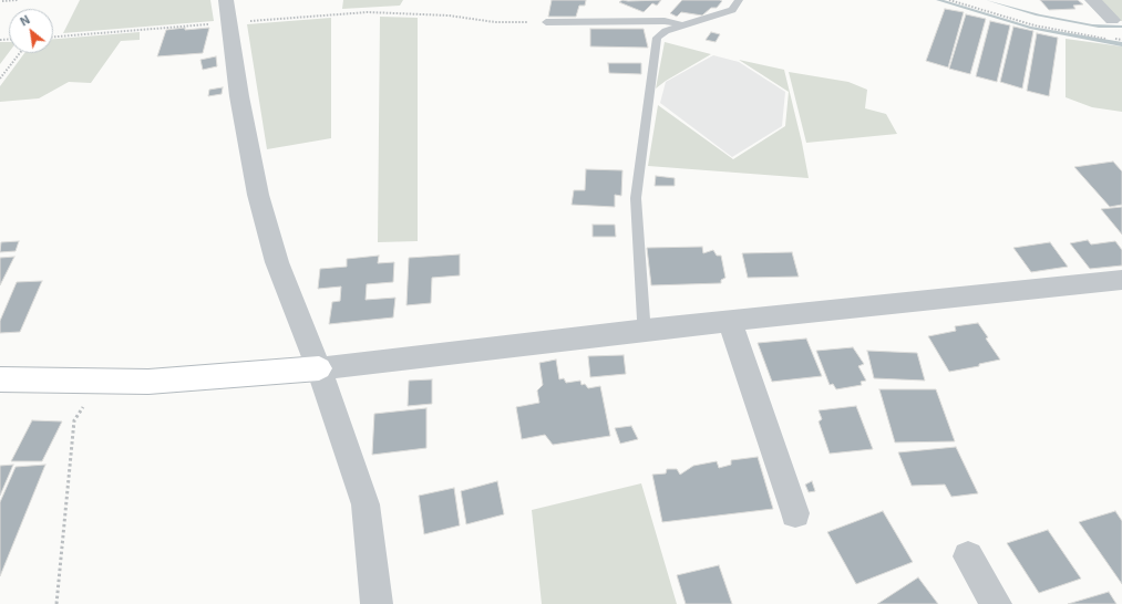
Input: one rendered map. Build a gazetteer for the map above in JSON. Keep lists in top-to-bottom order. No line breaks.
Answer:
{"north":"top left"}
